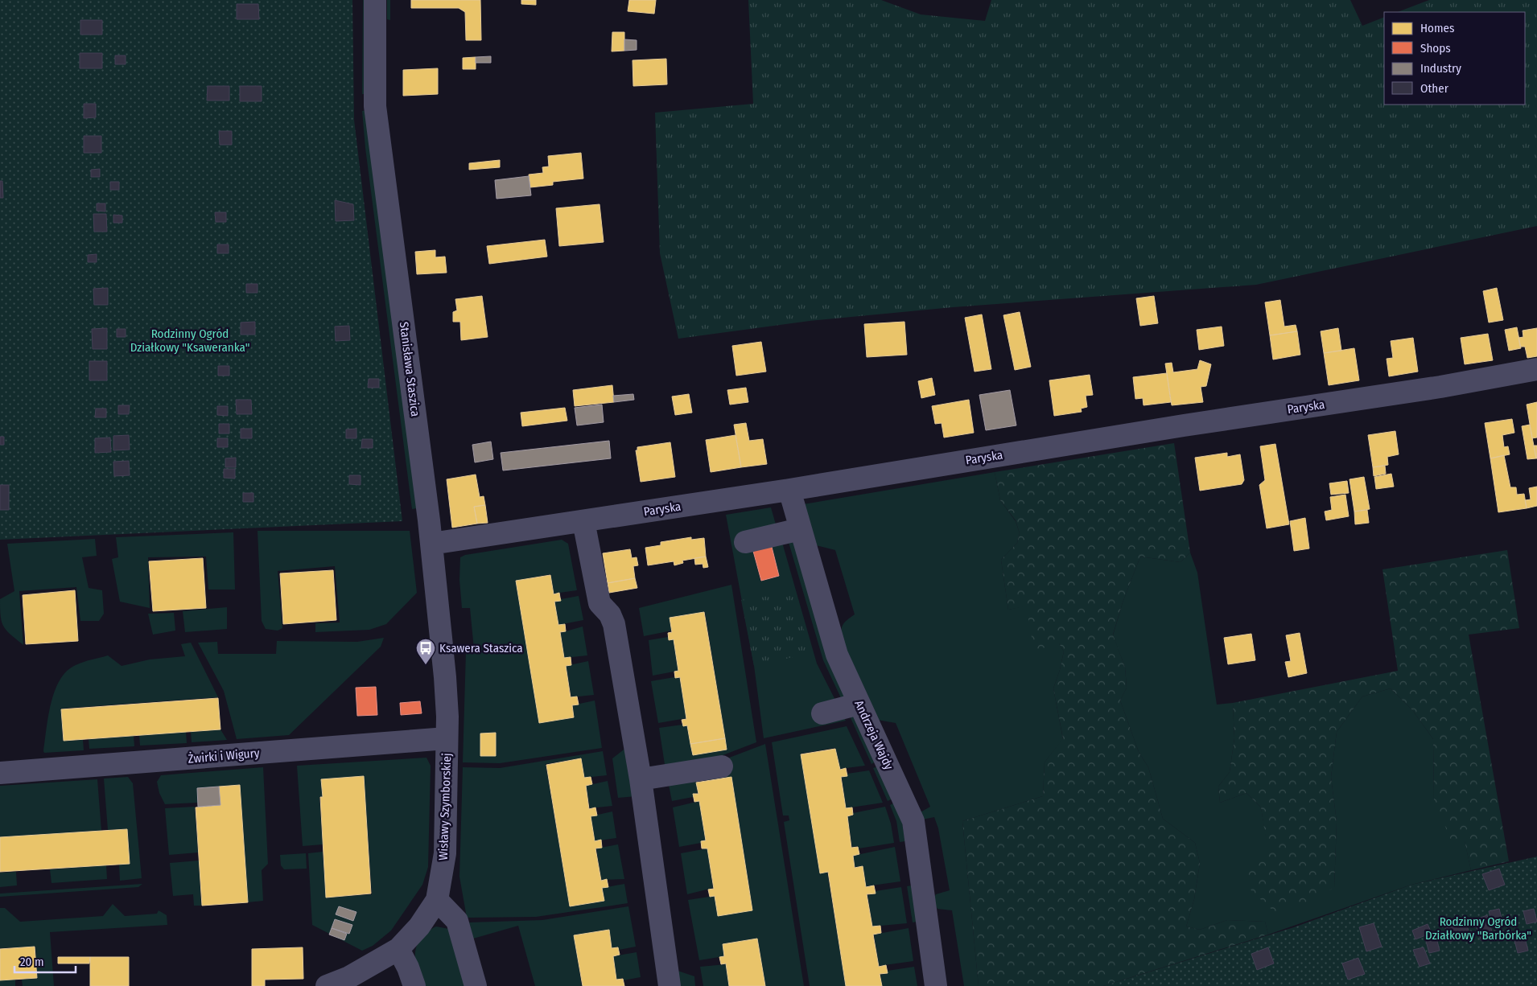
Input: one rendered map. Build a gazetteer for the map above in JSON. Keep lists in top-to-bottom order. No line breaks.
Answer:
{"streets":{"street":["Stanisława Staszica","Paryska","Andrzeja Wajdy","Żwirki i Wigury","Wisławy Szymborskiej"]},"crossings":[["Stanisława Staszica","Paryska"],["Stanisława Staszica","Żwirki i Wigury"],["Stanisława Staszica","Wisławy Szymborskiej"],["Paryska","Andrzeja Wajdy"],["Żwirki i Wigury","Wisławy Szymborskiej"]],"parks":["Rodzinny Ogród Działkowy \"Ksaweranka\"","Rodzinny Ogród Działkowy \"Barbórka\""],"places":{"bus stop":["Ksawera Staszica"]},"legend":["Homes","Shops","Industry","Other"],"scale_bar":"20 m"}
